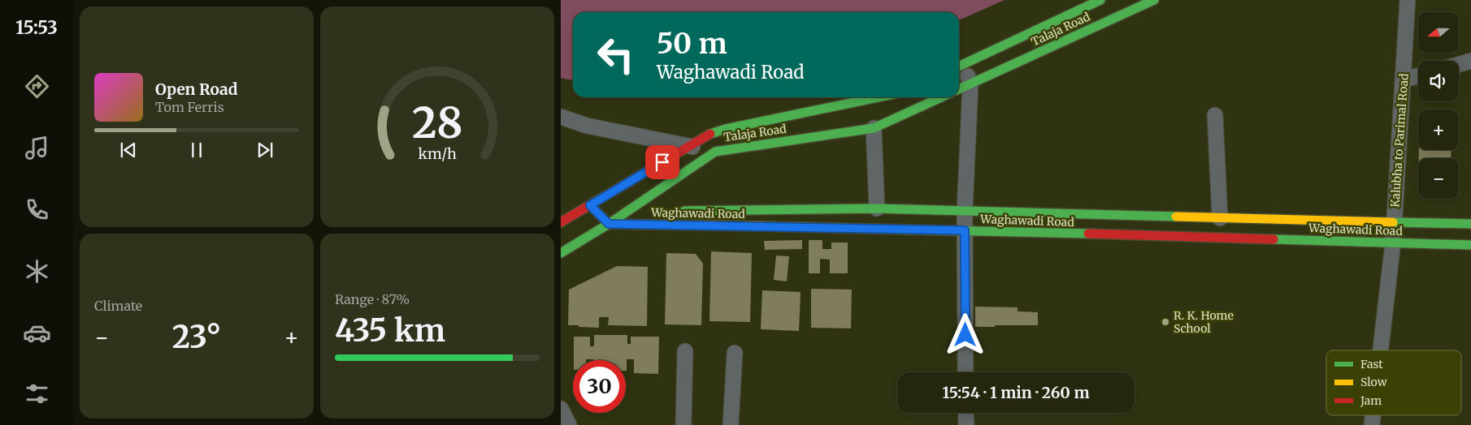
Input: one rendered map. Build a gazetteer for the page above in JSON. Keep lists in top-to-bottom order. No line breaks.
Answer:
{"streets":{"main road":["Talaja Road","Waghawadi Road"],"street":["Kalubha to Parimal Road"]},"crossings":[["Talaja Road","Waghawadi Road"],["Kalubha to Parimal Road","Waghawadi Road"]],"places":["R. K. Home School"],"legend":["Fast","Slow","Jam"],"north":"left","page":{"tabs":"15:53","map_buttons":["+","−"],"turn":["50 m","Waghawadi Road"],"song":["Open Road","Tom Ferris"],"tile":["Climate",["Range · 87%","435 km"]],"heat":["−","23°","+"],"limit":"30","trip":"15:54 · 1 min · 260 m","gauge":["28","km/h"]}}
